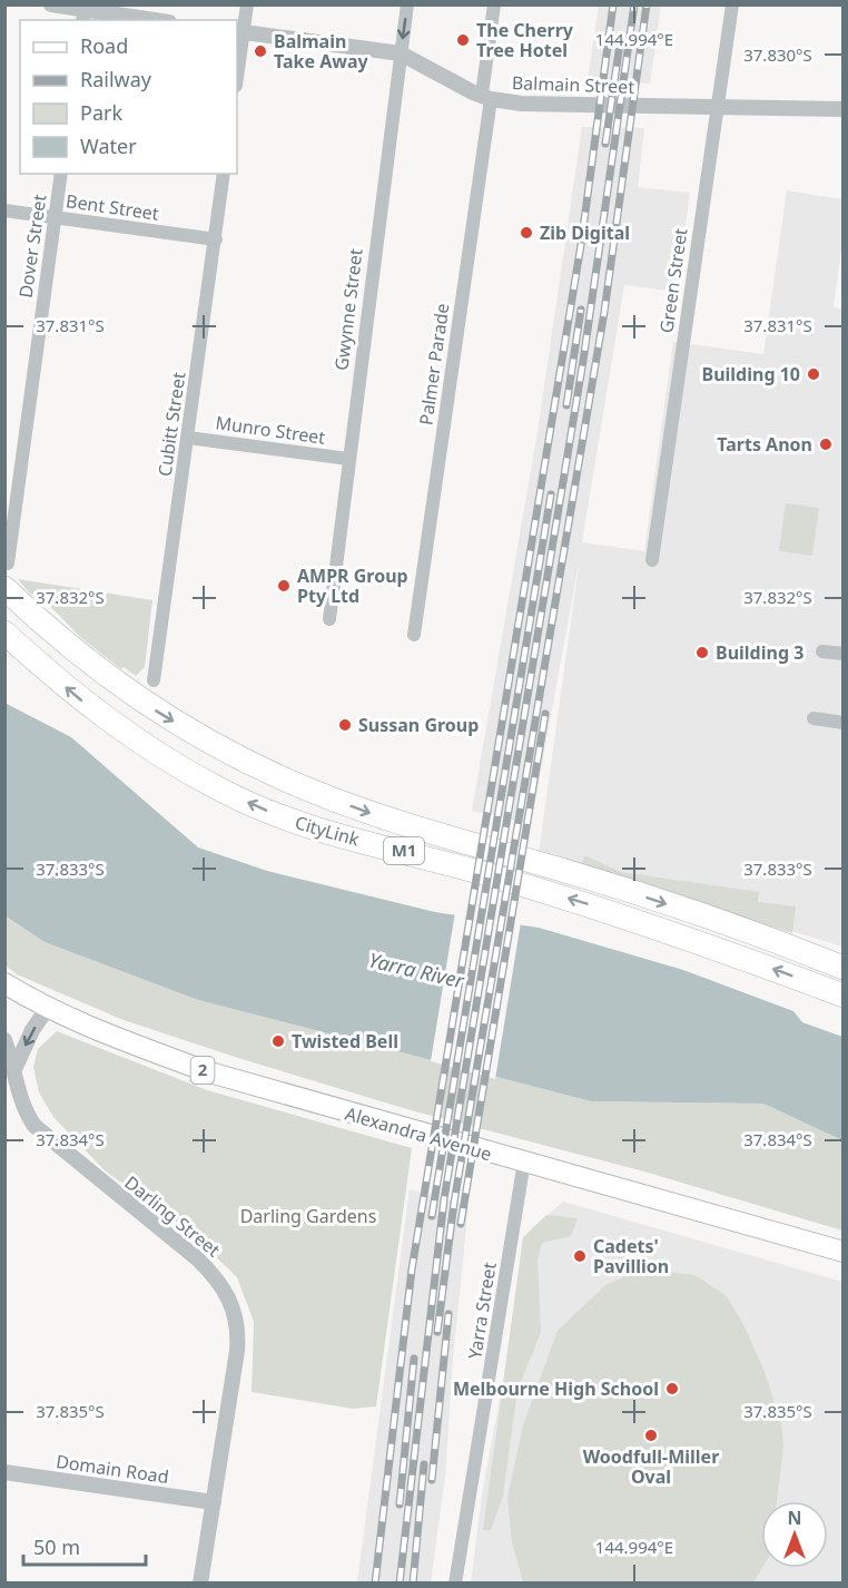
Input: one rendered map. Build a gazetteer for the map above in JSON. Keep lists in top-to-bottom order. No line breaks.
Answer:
{"streets":{"highway":["CityLink","M1"],"main road":["2","Alexandra Avenue"],"street":["Balmain Street","Bent Street","Dover Street","Green Street","Gwynne Street","Palmer Parade","Cubitt Street","Munro Street","Darling Street","Yarra Street","Domain Road"]},"crossings":[["Balmain Street","Green Street"],["Balmain Street","Gwynne Street"],["Balmain Street","Palmer Parade"],["Bent Street","Dover Street"],["Bent Street","Cubitt Street"],["Gwynne Street","Munro Street"],["Cubitt Street","Munro Street"],["Alexandra Avenue","Yarra Street"],["Darling Street","Domain Road"]],"water":["Yarra River"],"parks":["Darling Gardens"],"places":["The Cherry Tree Hotel","Balmain Take Away","Zib Digital","Building 10","Tarts Anon","AMPR Group Pty Ltd","Building 3","Sussan Group","Twisted Bell","Cadets' Pavillion","Melbourne High School","Woodfull-Miller Oval"],"legend":["Road","Railway","Park","Water"],"scale_bar":"50 m","north":"top","coordinates":["144.994°E","37.830°S","37.831°S","37.832°S","37.833°S","37.834°S","37.835°S"]}
